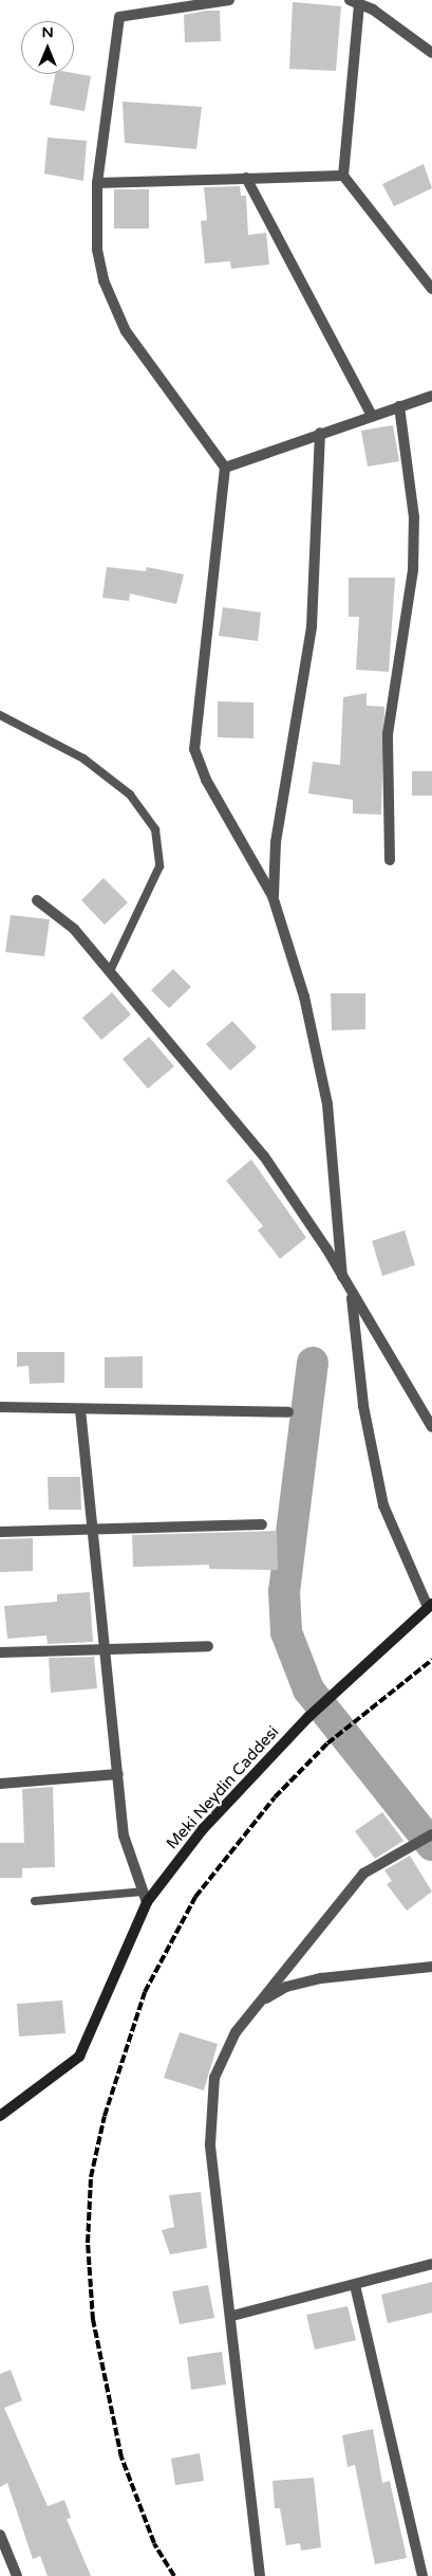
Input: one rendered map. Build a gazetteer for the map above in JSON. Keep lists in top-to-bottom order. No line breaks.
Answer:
{"streets":{"street":["Meki Neydin Caddesi"]},"north":"top"}
